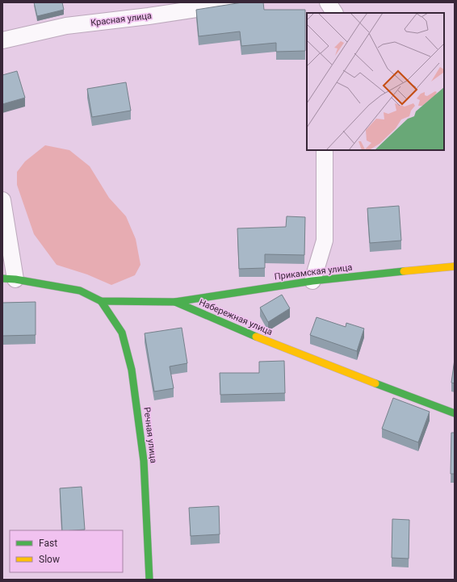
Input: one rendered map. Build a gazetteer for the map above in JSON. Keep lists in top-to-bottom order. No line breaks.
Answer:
{"streets":{"street":["Красная улица","Прикамская улица","Набережная улица","Речная улица"]},"crossings":[["Прикамская улица","Набережная улица"],["Набережная улица","Речная улица"]],"legend":["Fast","Slow"]}
